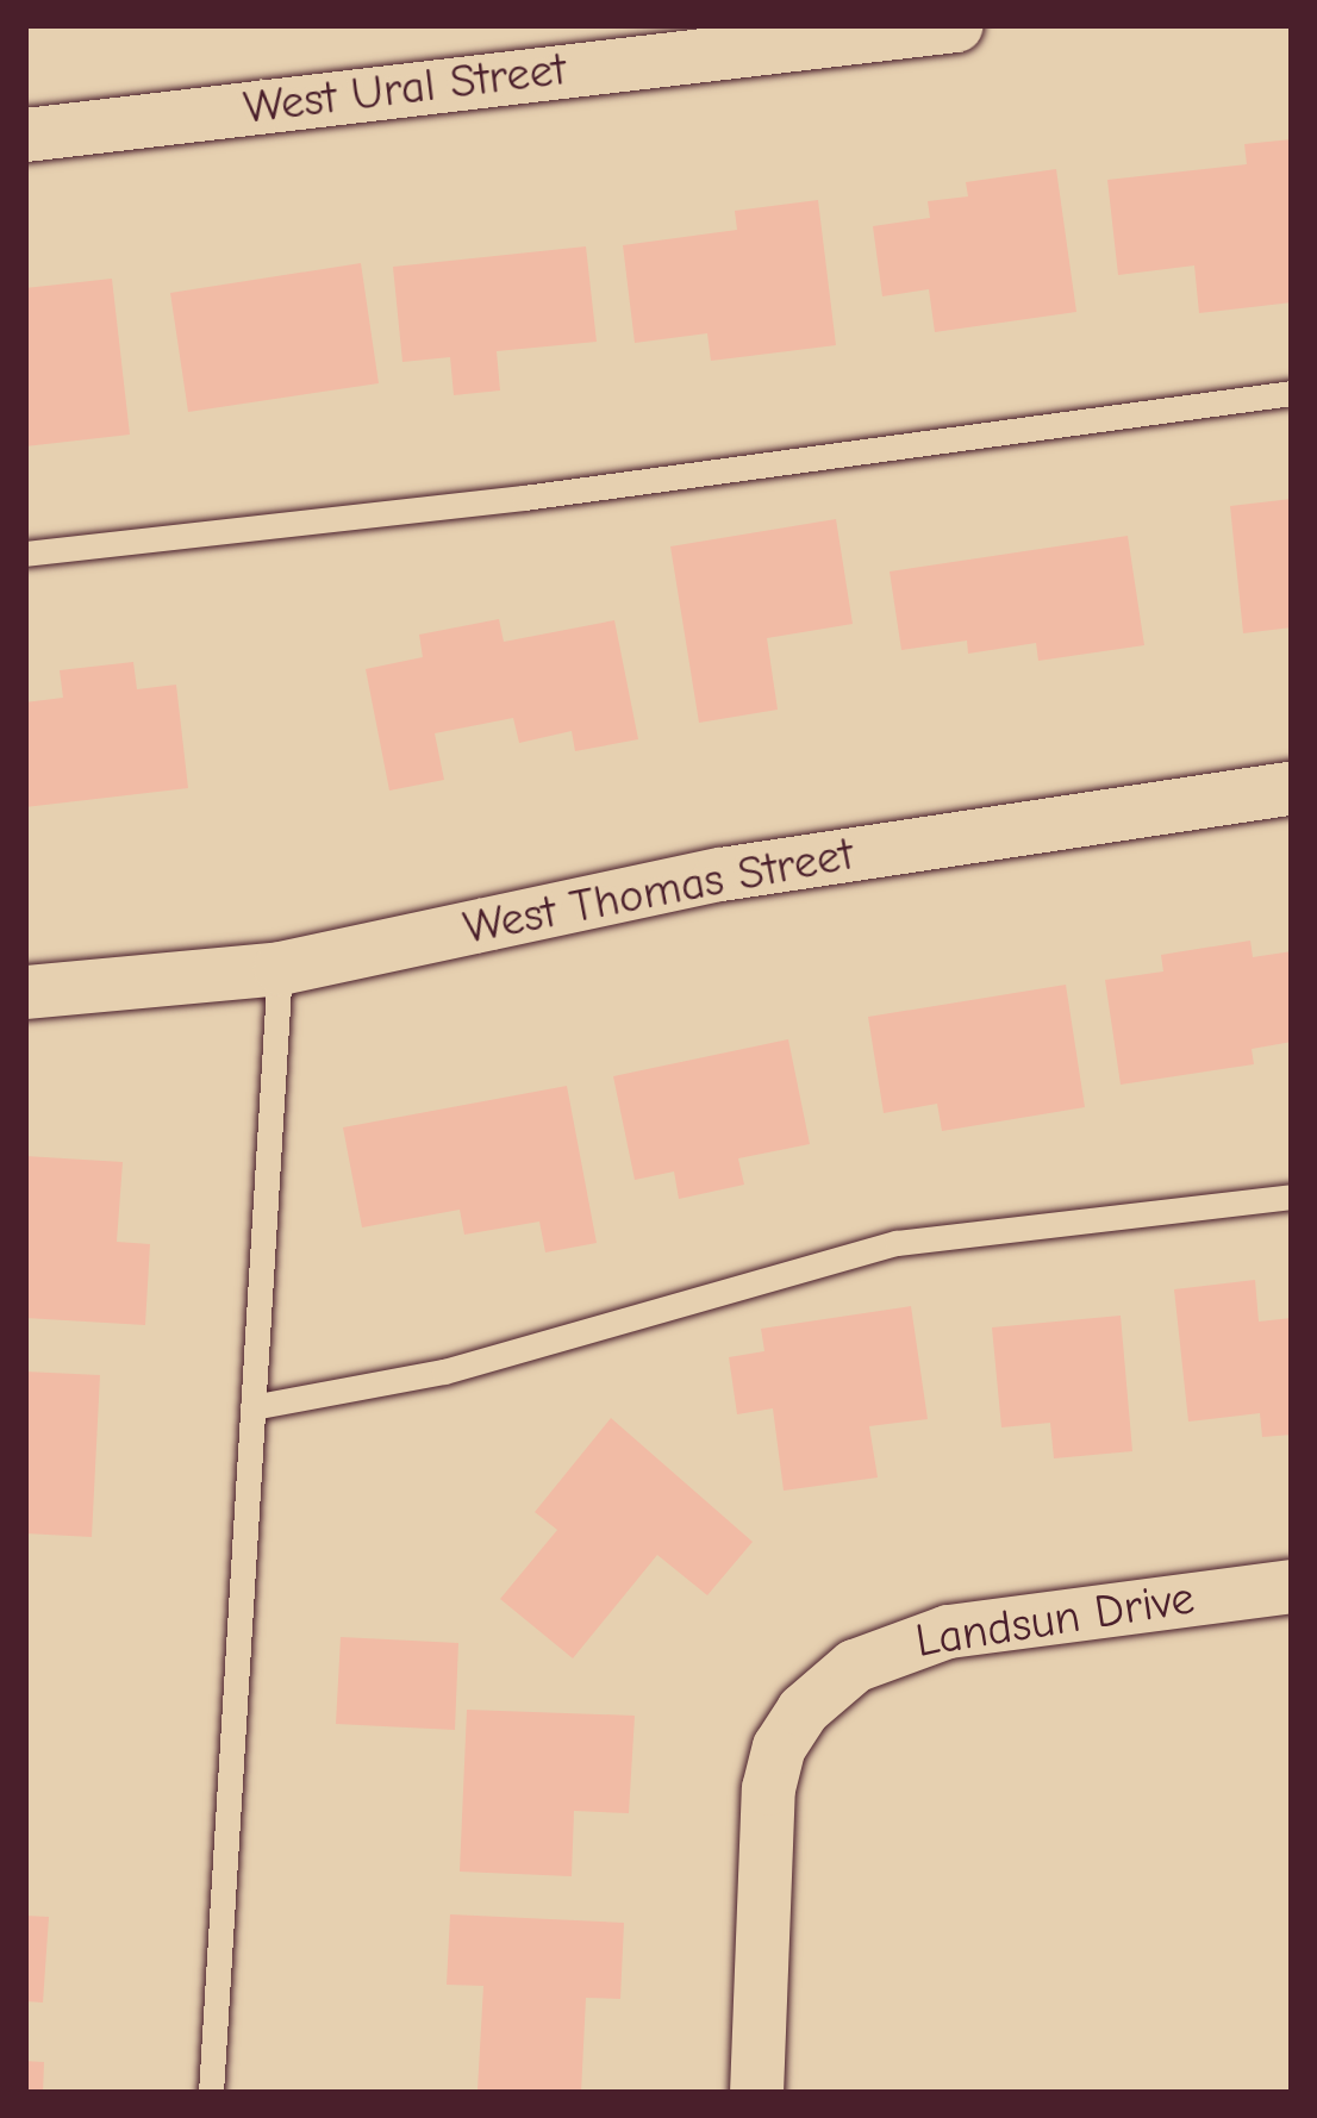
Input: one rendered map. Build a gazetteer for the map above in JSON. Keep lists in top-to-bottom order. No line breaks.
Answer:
{"streets":{"street":["West Ural Street","West Thomas Street","Landsun Drive"]}}
